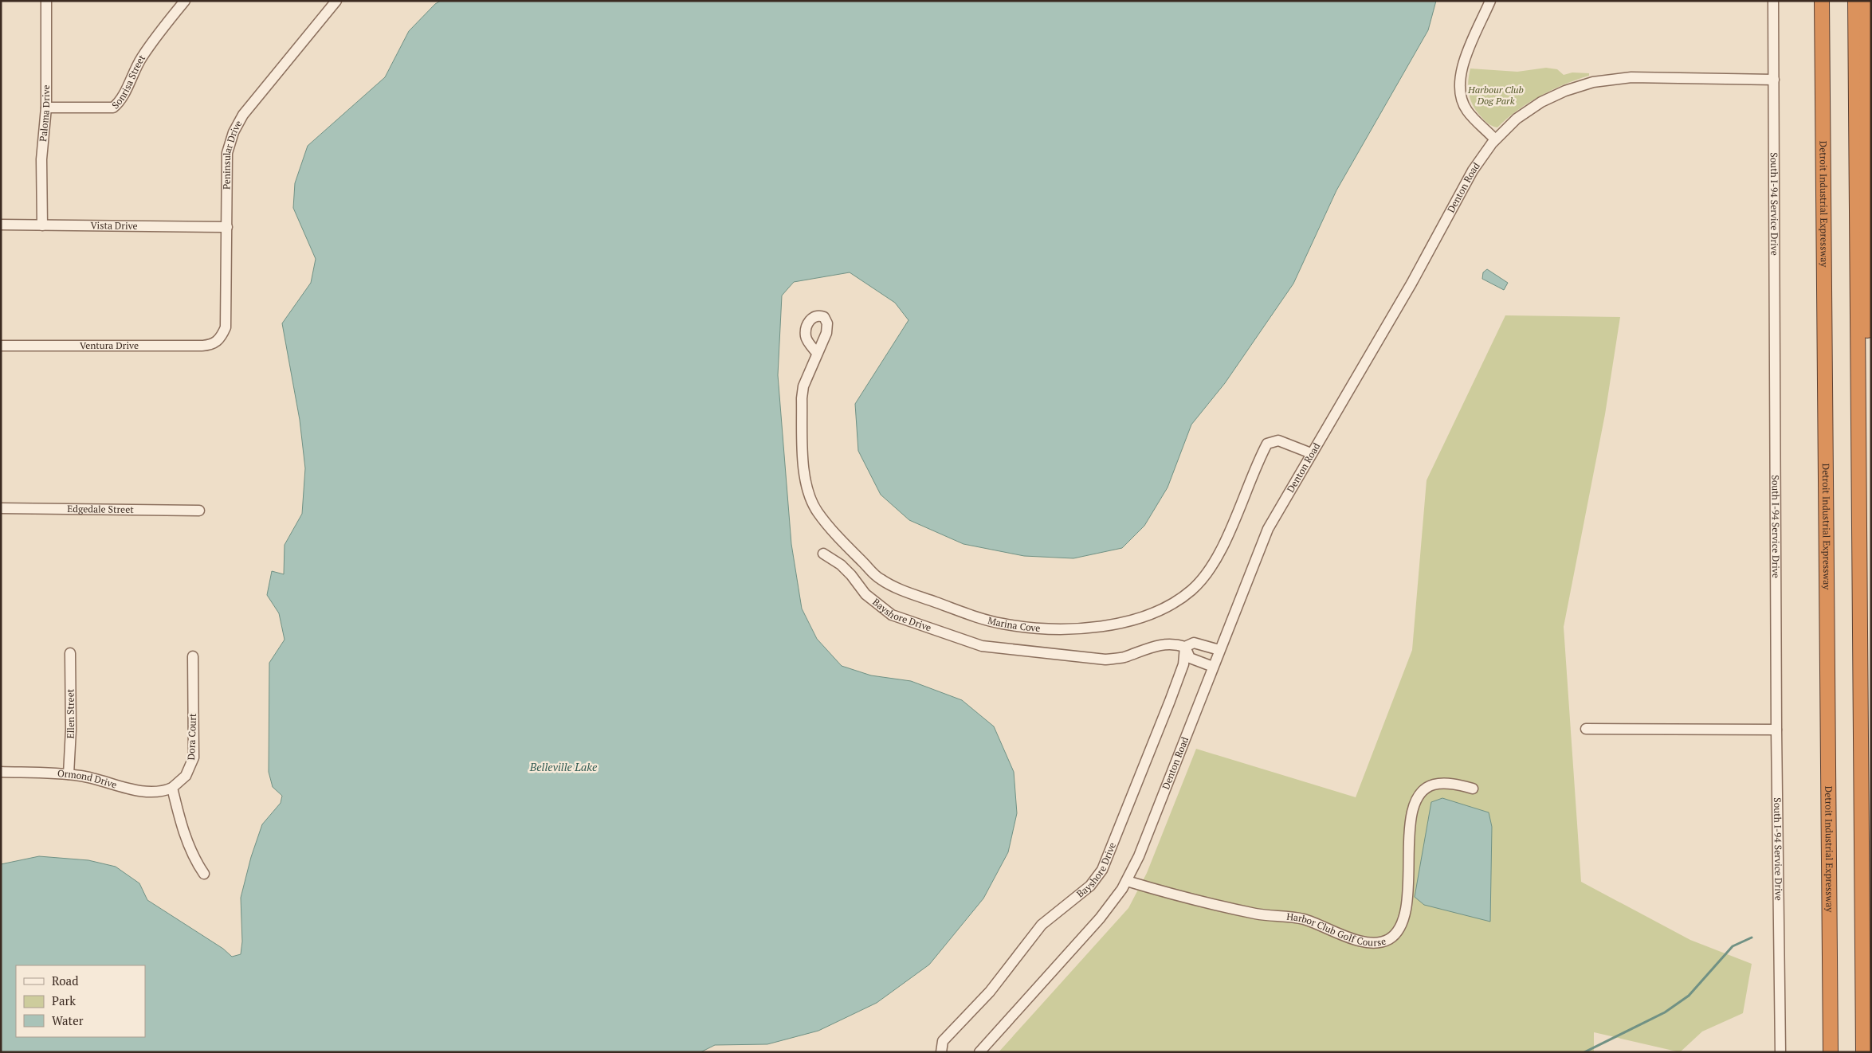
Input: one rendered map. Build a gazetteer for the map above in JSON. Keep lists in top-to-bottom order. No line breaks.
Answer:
{"streets":{"highway":["Detroit Industrial Expressway"],"street":["Sonrisa Street","Paloma Drive","Peninsular Drive","Denton Road","South I-94 Service Drive","Vista Drive","Ventura Drive","Edgedale Street","Bayshore Drive","Marina Cove","Ellen Street","Dora Court","Ormond Drive","Harbor Club Golf Course"]},"crossings":[["Sonrisa Street","Paloma Drive"],["Paloma Drive","Vista Drive"],["Peninsular Drive","Vista Drive"],["Peninsular Drive","Ventura Drive"],["Denton Road","South I-94 Service Drive"],["Denton Road","Bayshore Drive"],["Denton Road","Marina Cove"],["Denton Road","Harbor Club Golf Course"],["Ellen Street","Ormond Drive"],["Dora Court","Ormond Drive"]],"water":["Belleville Lake"],"parks":["Harbour Club Dog Park"],"legend":["Road","Park","Water"]}
